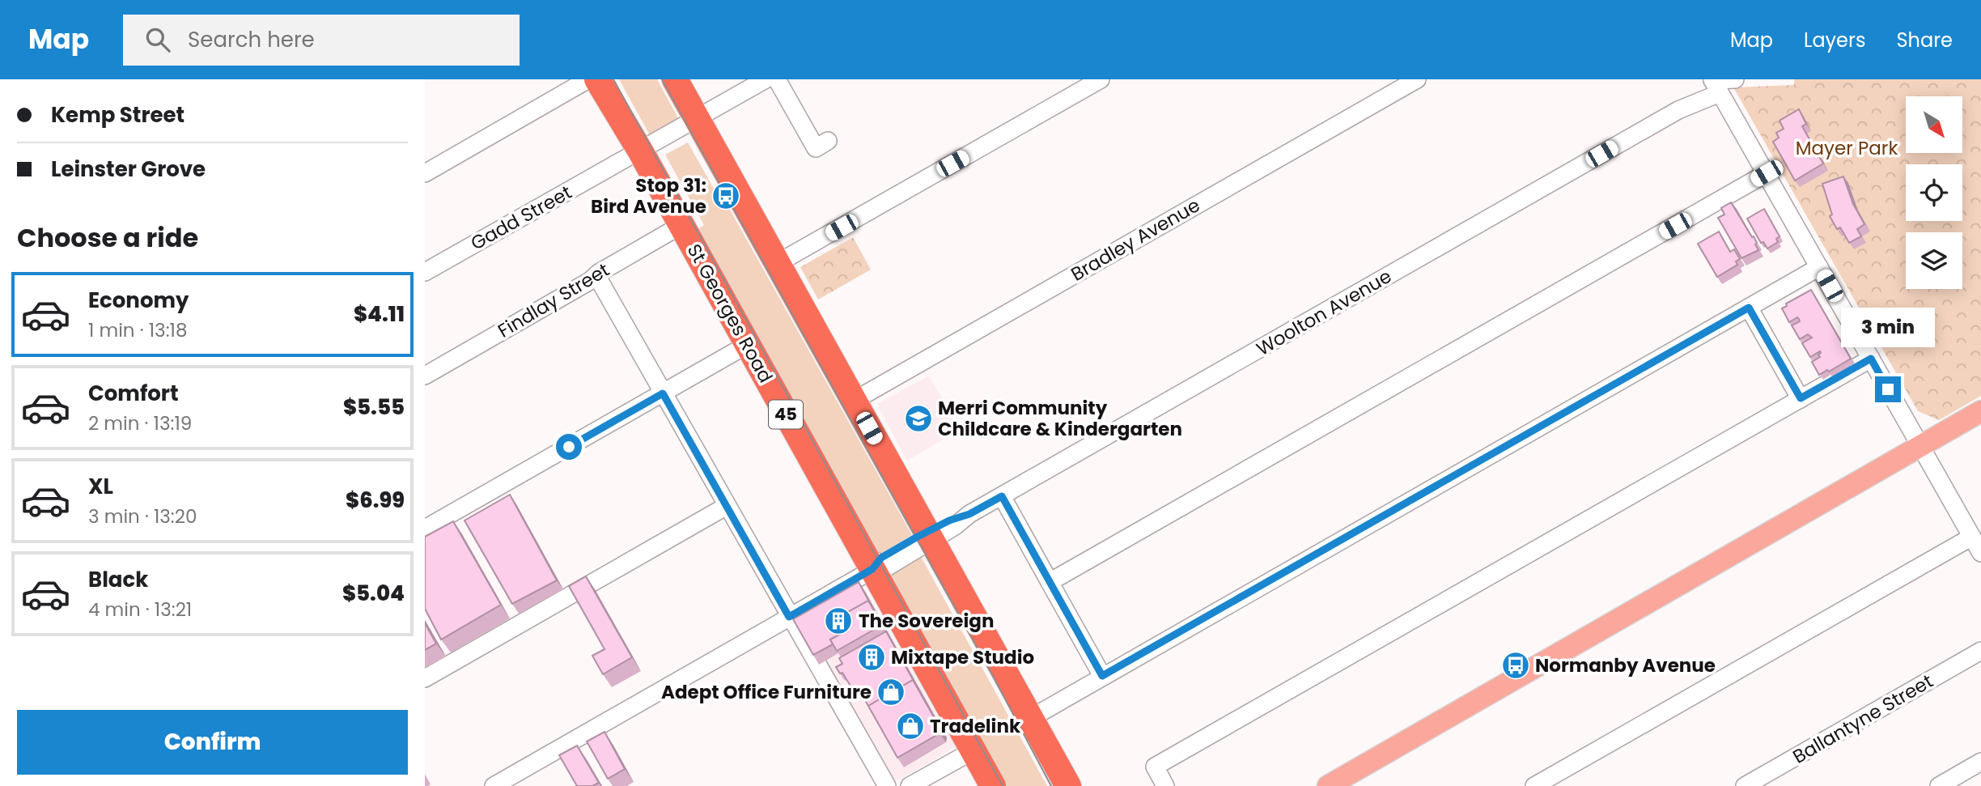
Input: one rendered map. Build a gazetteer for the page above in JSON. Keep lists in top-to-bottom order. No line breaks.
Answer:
{"streets":{"highway":["St Georges Road","45"],"street":["Gadd Street","Bradley Avenue","Findlay Street","Woolton Avenue","Ballantyne Street"]},"crossings":[["Gadd Street","St Georges Road"],["Findlay Street","St Georges Road"],["Woolton Avenue","St Georges Road"]],"parks":["Mayer Park"],"places":{"bus stop":["Stop 31: Bird Avenue","Normanby Avenue"],"school or university":["Merri Community Childcare & Kindergarten"],"building":["The Sovereign","Mixtape Studio"],"shop":["Adept Office Furniture","Tradelink"]},"north":"bottom right","page":{"header":"Map","search":"Search here","nav":["Map","Layers","Share"],"banner":["Kemp Street","Leinster Grove"],"heading":"Choose a ride","list":[{"name":"Economy","note":"1 min · 13:18","value":"$4.11"},{"name":"Comfort","note":"2 min · 13:19","value":"$5.55"},{"name":"XL","note":"3 min · 13:20","value":"$6.99"},{"name":"Black","note":"4 min · 13:21","value":"$5.04"}],"bubble":"3 min","buttons":"Confirm"}}
